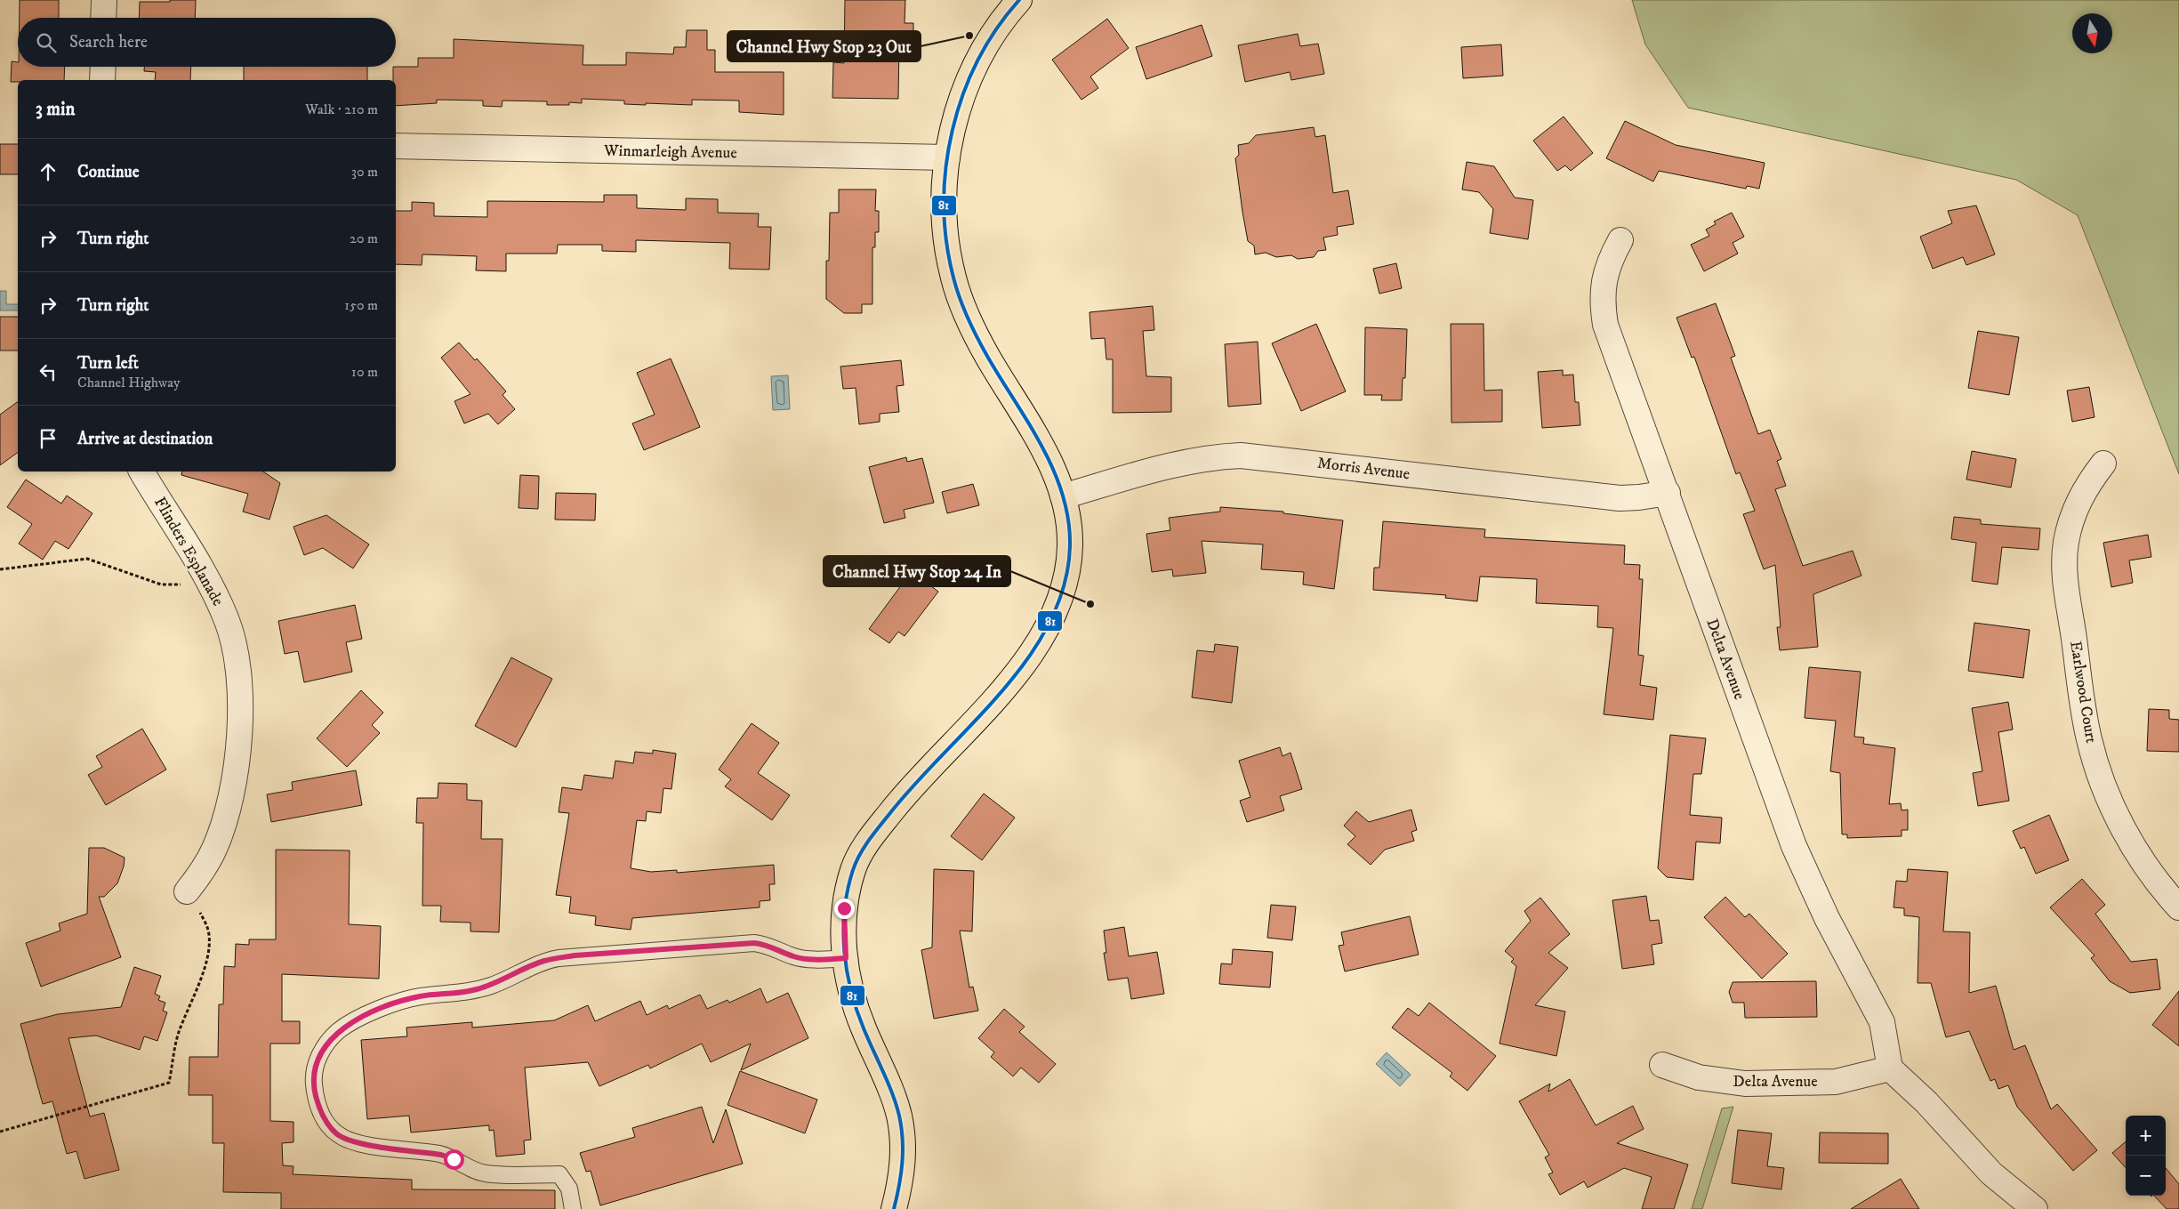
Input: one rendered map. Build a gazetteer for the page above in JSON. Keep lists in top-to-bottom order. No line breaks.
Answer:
{"streets":{"street":["Winmarleigh Avenue","Morris Avenue","Flinders Esplanade","Delta Avenue","Earlwood Court"]},"crossings":[["Morris Avenue","Delta Avenue"]],"places":["Channel Hwy Stop 23 Out","Channel Hwy Stop 24 In"],"lines":["transit line 81"],"north":"bottom","page":{"search":"Search here","heading":["3 min","Walk · 210 m"],"list":[["Continue","30 m"],["Turn right","20 m"],["Turn right","150 m"],["Turn left","Channel Highway","10 m"],"Arrive at destination"],"map_buttons":["+","−"]}}
